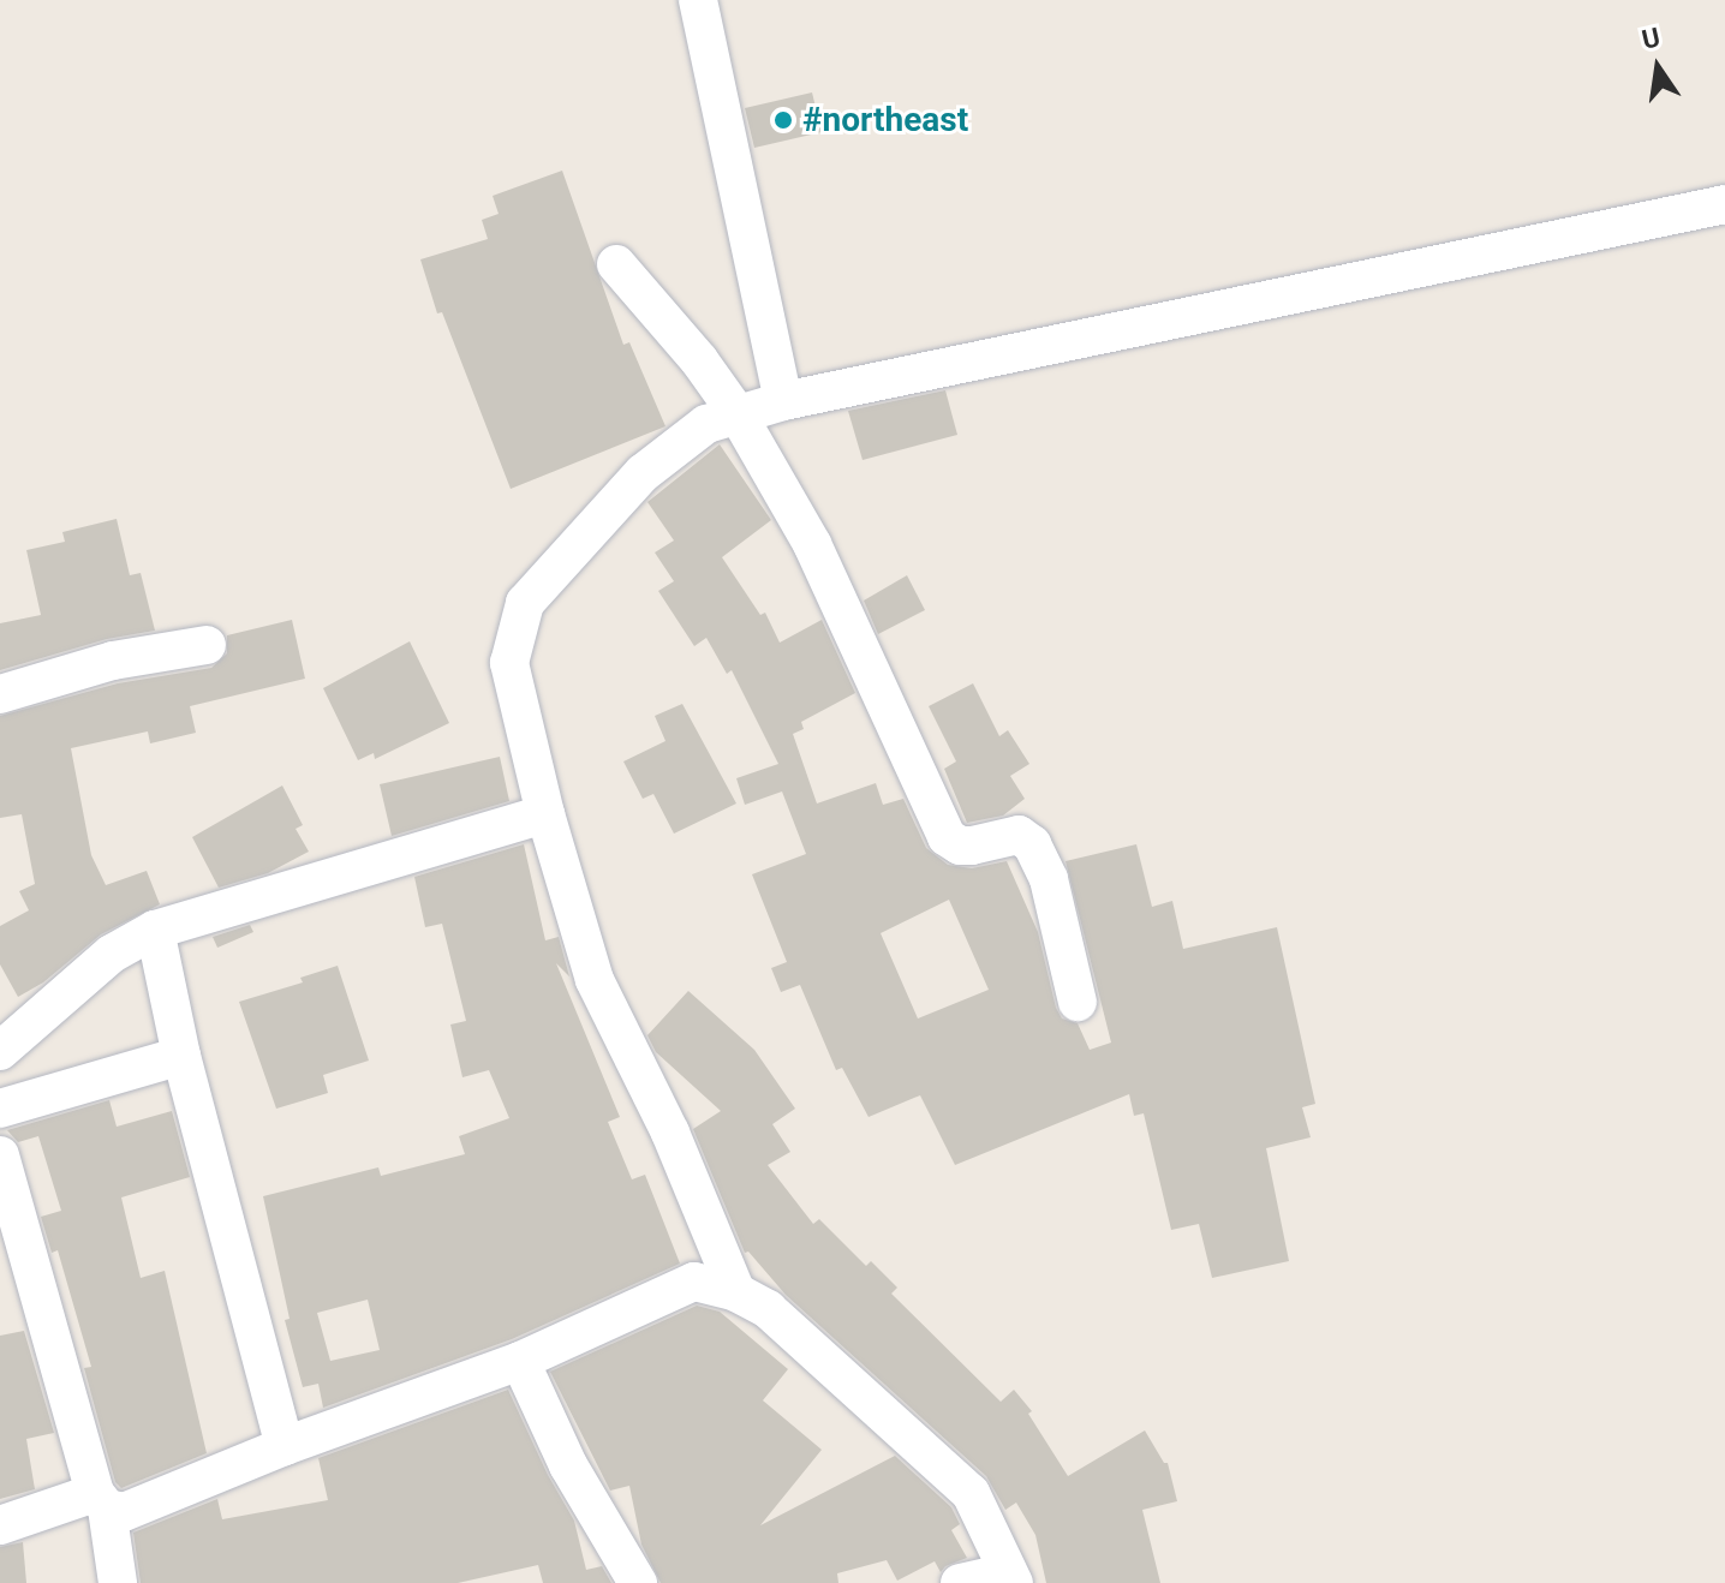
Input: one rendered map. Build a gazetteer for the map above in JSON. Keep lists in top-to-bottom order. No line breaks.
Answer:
{"places":["#northeast"],"north":"top"}
